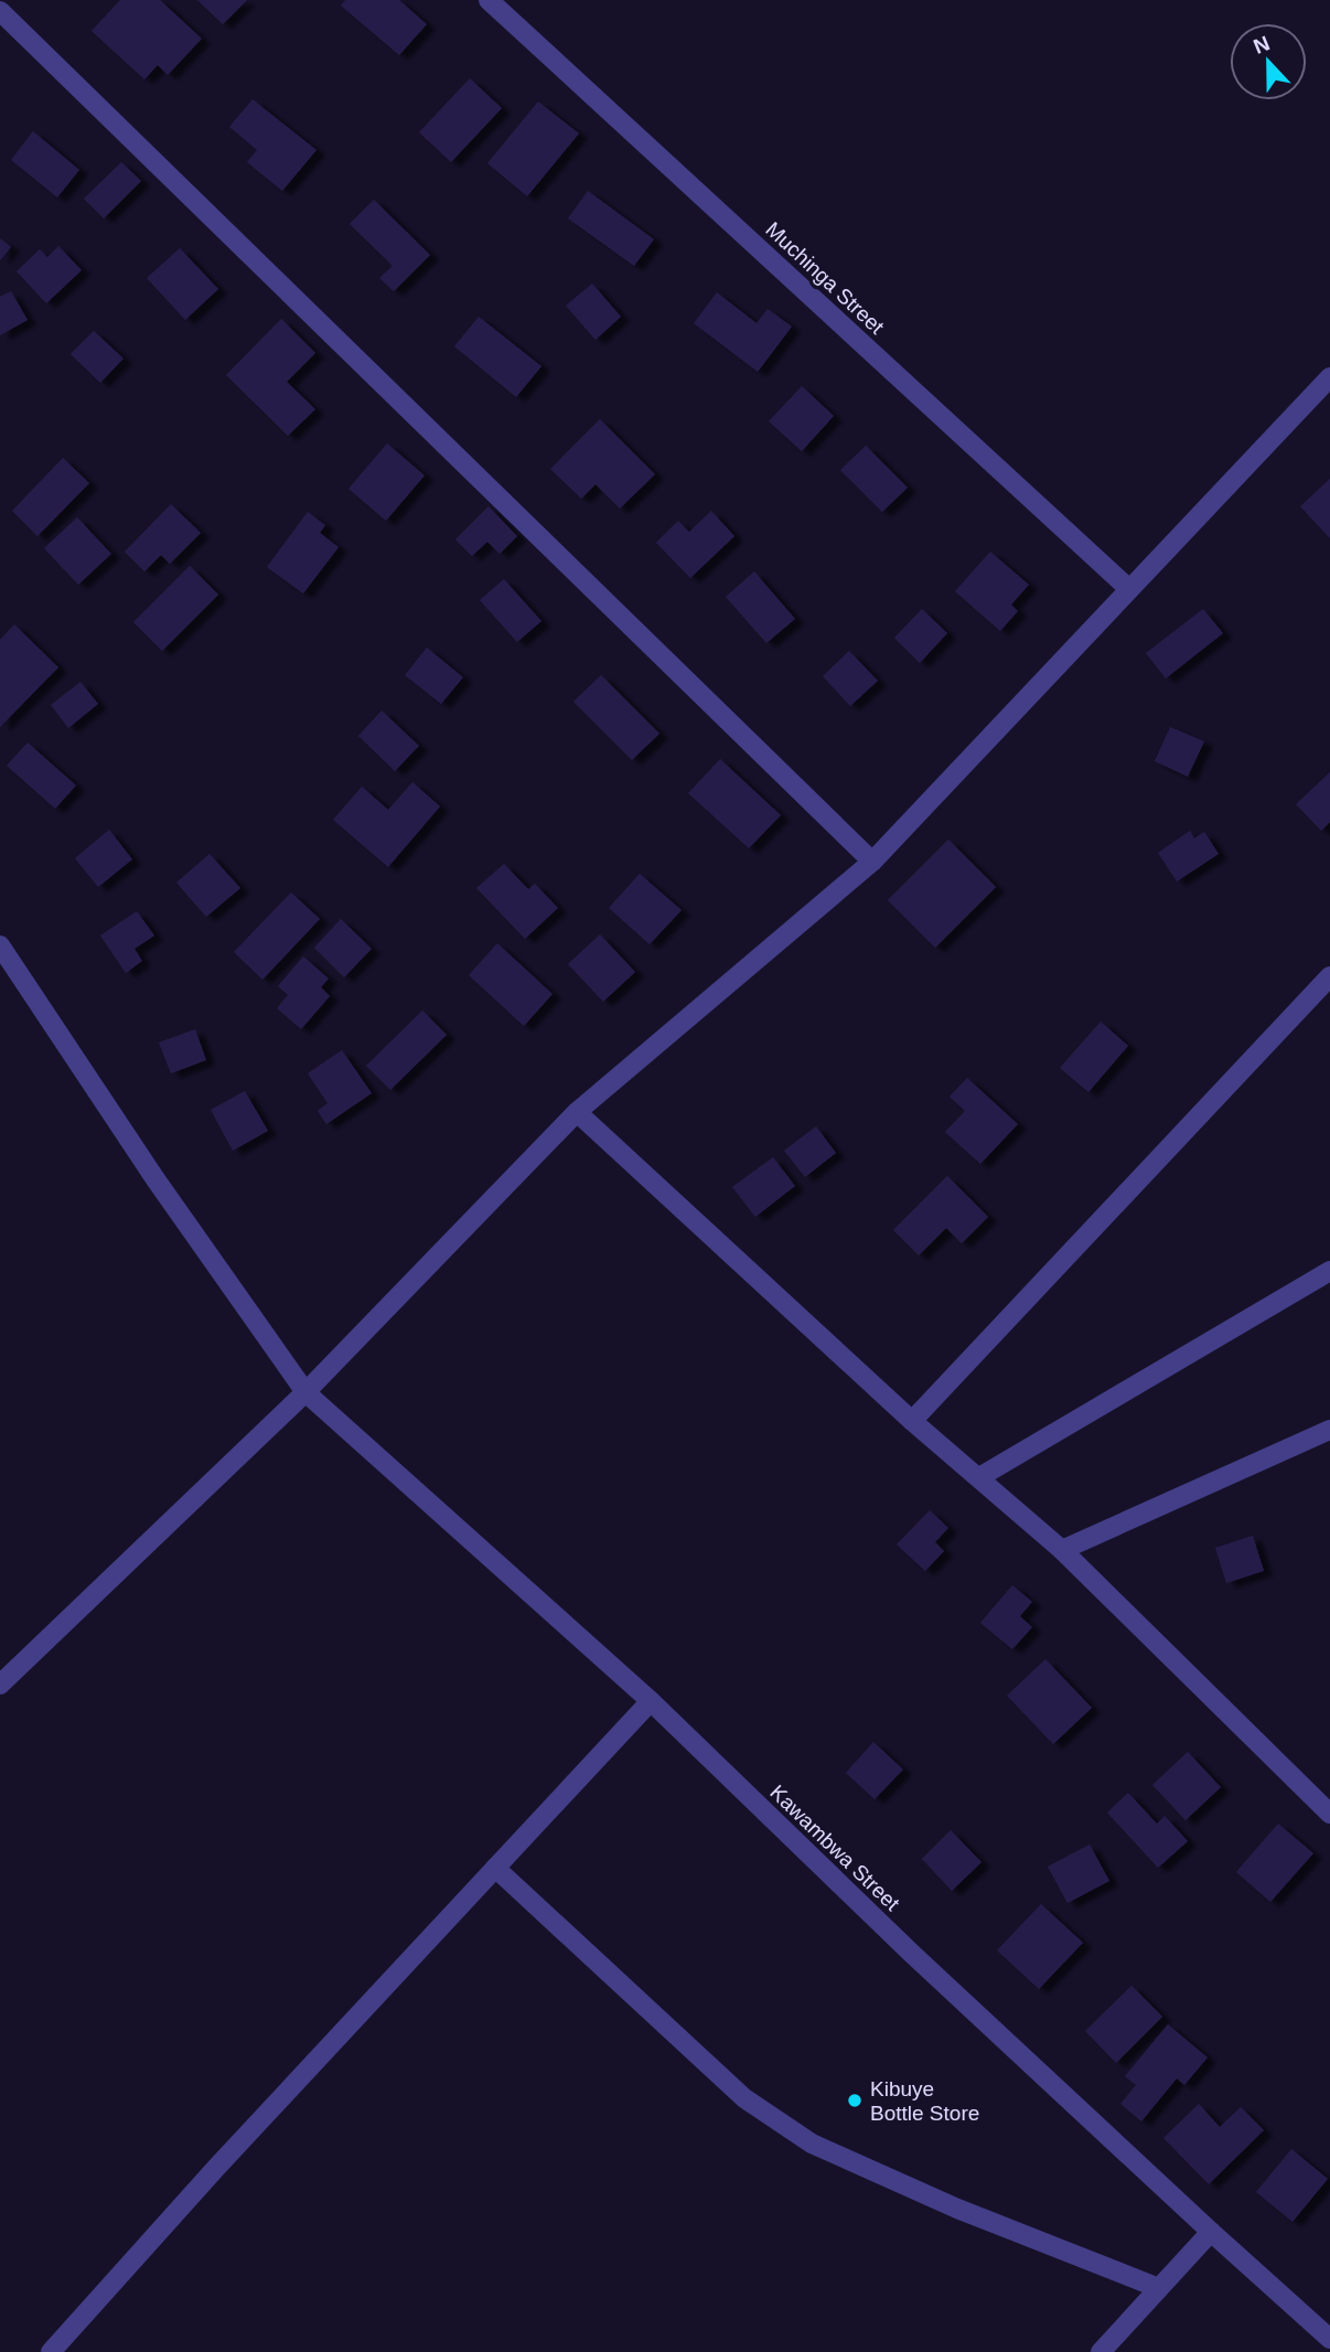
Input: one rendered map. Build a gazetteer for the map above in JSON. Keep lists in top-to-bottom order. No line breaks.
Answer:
{"streets":{"street":["Muchinga Street","Kawambwa Street"]},"places":["Kibuye Bottle Store"],"north":"top"}
